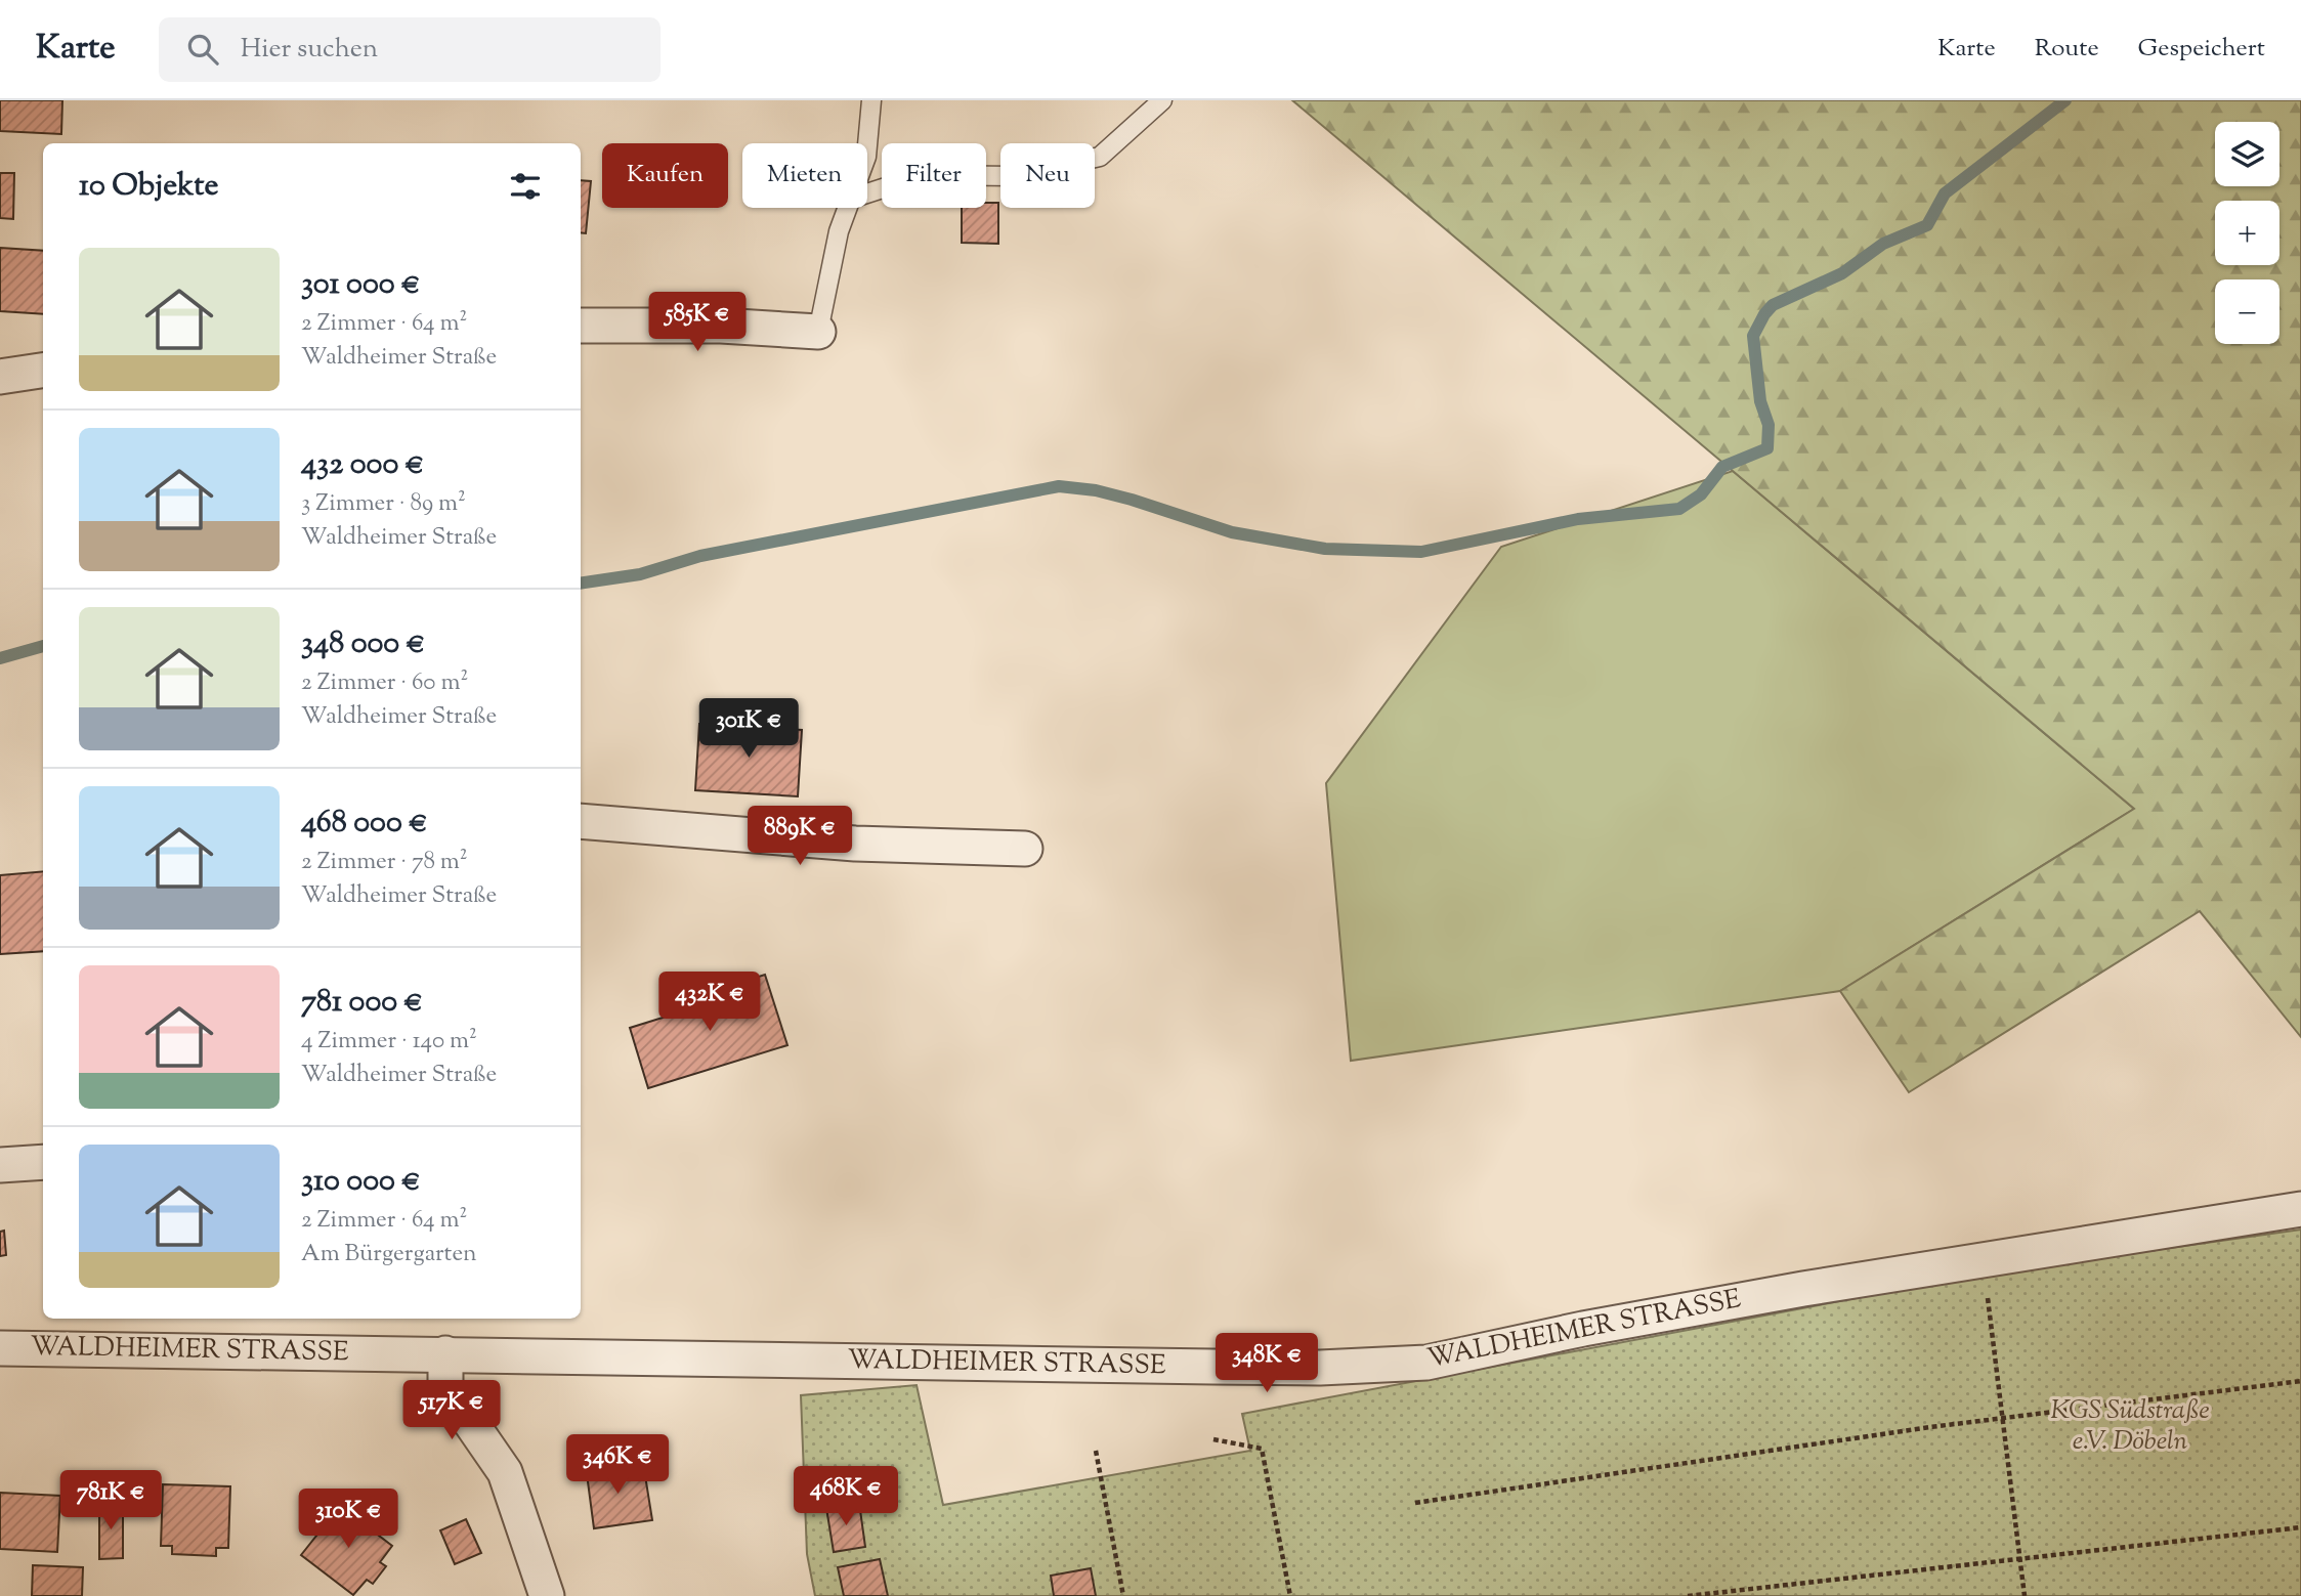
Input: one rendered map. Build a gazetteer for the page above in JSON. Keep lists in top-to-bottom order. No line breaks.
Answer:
{"streets":{"street":["WALDHEIMER STRASSE"]},"parks":["KGS Südstraße e.V. Döbeln"],"page":{"header":"Karte","search":"Hier suchen","nav":["Karte","Route","Gespeichert"],"map_buttons":["+","−"],"chip":["Kaufen","Mieten","Filter","Neu"],"heading":"10 Objekte","list":[{"name":"301 000 €","note":"2 Zimmer · 64 m² · Waldheimer Straße"},{"name":"432 000 €","note":"3 Zimmer · 89 m² · Waldheimer Straße"},{"name":"348 000 €","note":"2 Zimmer · 60 m² · Waldheimer Straße"},{"name":"468 000 €","note":"2 Zimmer · 78 m² · Waldheimer Straße"},{"name":"781 000 €","note":"4 Zimmer · 140 m² · Waldheimer Straße"},{"name":"310 000 €","note":"2 Zimmer · 64 m² · Am Bürgergarten"}],"price":["585K €","301K €","889K €","432K €","348K €","517K €","346K €","468K €","781K €","310K €"]}}
